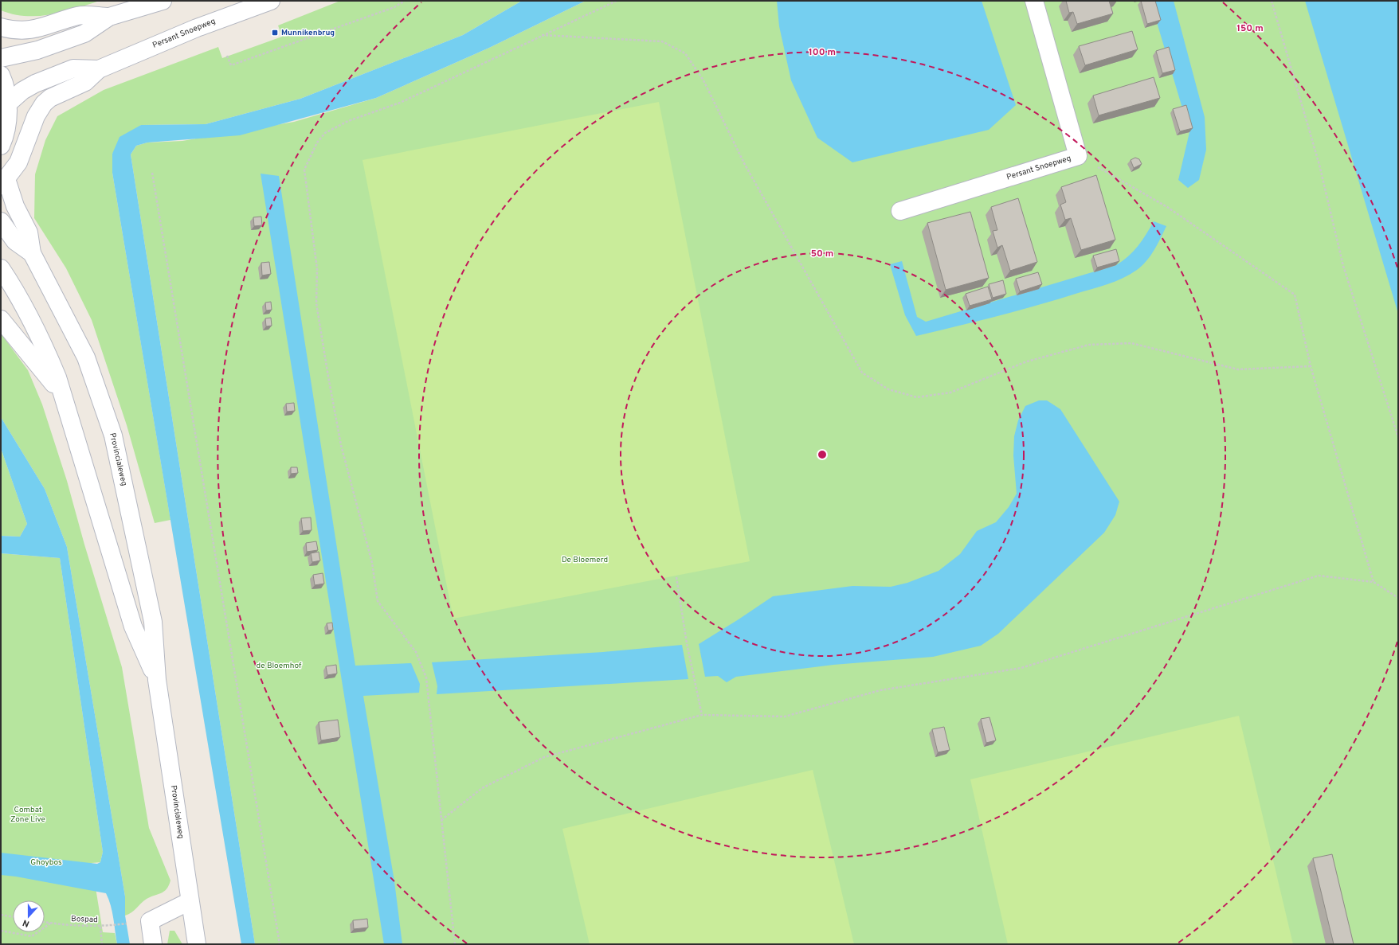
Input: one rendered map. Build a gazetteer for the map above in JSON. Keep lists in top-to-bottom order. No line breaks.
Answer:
{"streets":{"main road":["Persant Snoepweg","Provincialeweg"],"path":["Bospad"]},"crossings":[["Persant Snoepweg","Provincialeweg"]],"parks":["De Bloemerd","de Bloemhof","Combat Zone Live","Ghoybos"],"places":{"transit":["Munnikenbrug"]},"north":"bottom","rings":["150 m","100 m","50 m"]}
